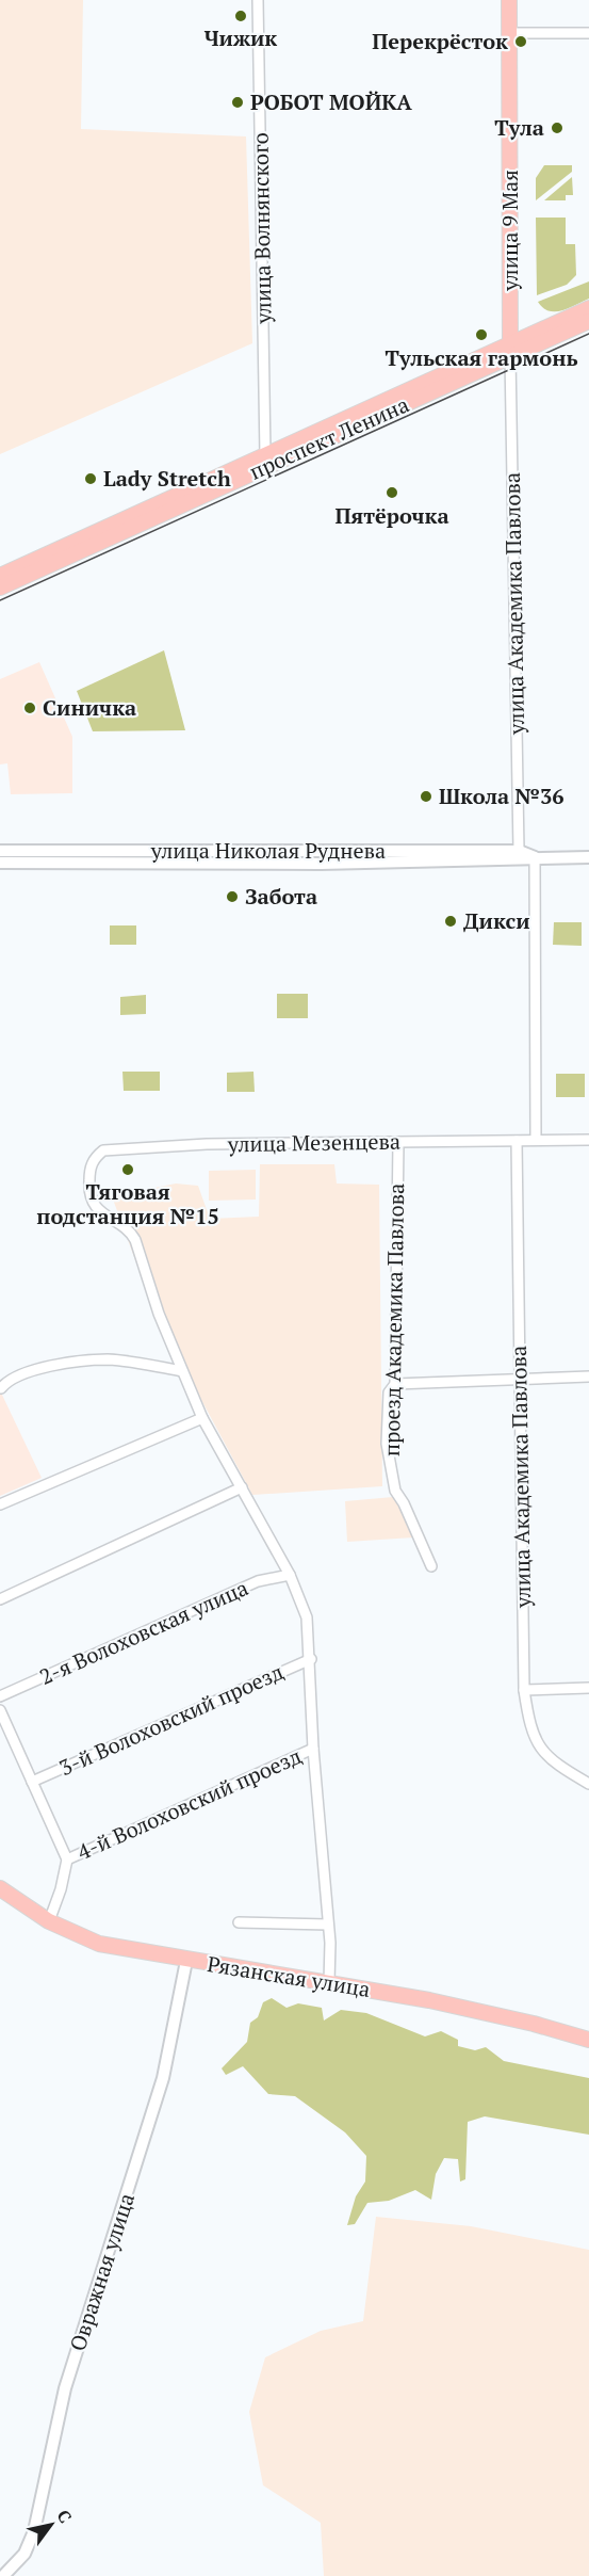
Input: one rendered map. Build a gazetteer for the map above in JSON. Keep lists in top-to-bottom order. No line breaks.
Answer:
{"streets":{"main road":["улица 9 Мая","проспект Ленина","Рязанская улица"],"street":["улица Волнянского","улица Академика Павлова","улица Николая Руднева","улица Мезенцева","проезд Академика Павлова","2-я Волоховская улица","3-й Волоховский проезд","4-й Волоховский проезд","Овражная улица"]},"crossings":[["улица Волнянского","проспект Ленина"],["улица 9 Мая","проспект Ленина"],["улица 9 Мая","улица Академика Павлова"],["проспект Ленина","улица Академика Павлова"],["улица Академика Павлова","улица Николая Руднева"],["улица Академика Павлова","улица Мезенцева"],["улица Мезенцева","проезд Академика Павлова"],["улица Мезенцева","4-й Волоховский проезд"],["2-я Волоховская улица","4-й Волоховский проезд"],["3-й Волоховский проезд","4-й Волоховский проезд"],["4-й Волоховский проезд","Рязанская улица"],["Рязанская улица","Овражная улица"]],"places":["Чижик","Перекрёсток","РОБОТ МОЙКА","Тула","Тульская гармонь","Lady Stretch","Пятёрочка","Синичка","Школа №36","Забота","Дикси","Тяговая подстанция №15"],"north":"top right"}
